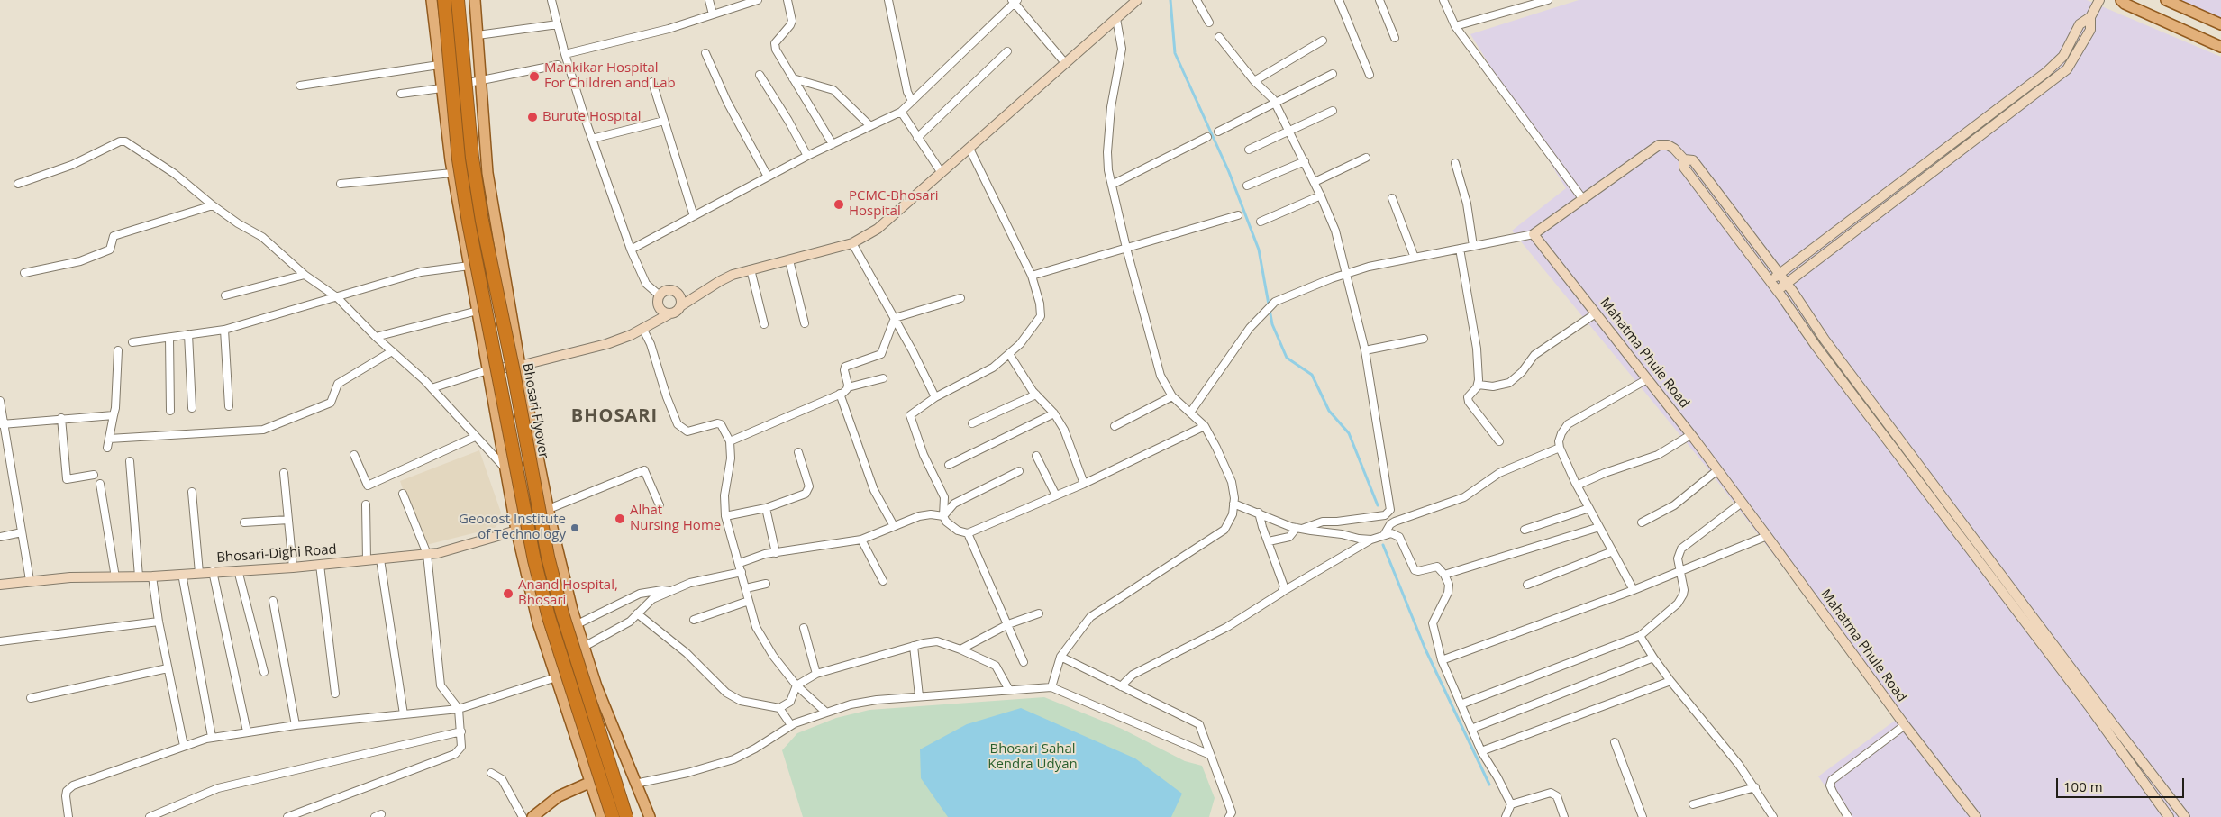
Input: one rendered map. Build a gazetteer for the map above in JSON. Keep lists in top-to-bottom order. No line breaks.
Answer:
{"streets":{"highway":["Bhosari Flyover"],"street":["Mahatma Phule Road","Bhosari-Dighi Road"]},"districts":["BHOSARI"],"parks":["Bhosari Sahal Kendra Udyan"],"places":["Mankikar Hospital For Children and Lab","Burute Hospital","PCMC-Bhosari Hospital","Alhat Nursing Home","Geocost Institute of Technology","Anand Hospital, Bhosari"],"scale_bar":"100 m"}
